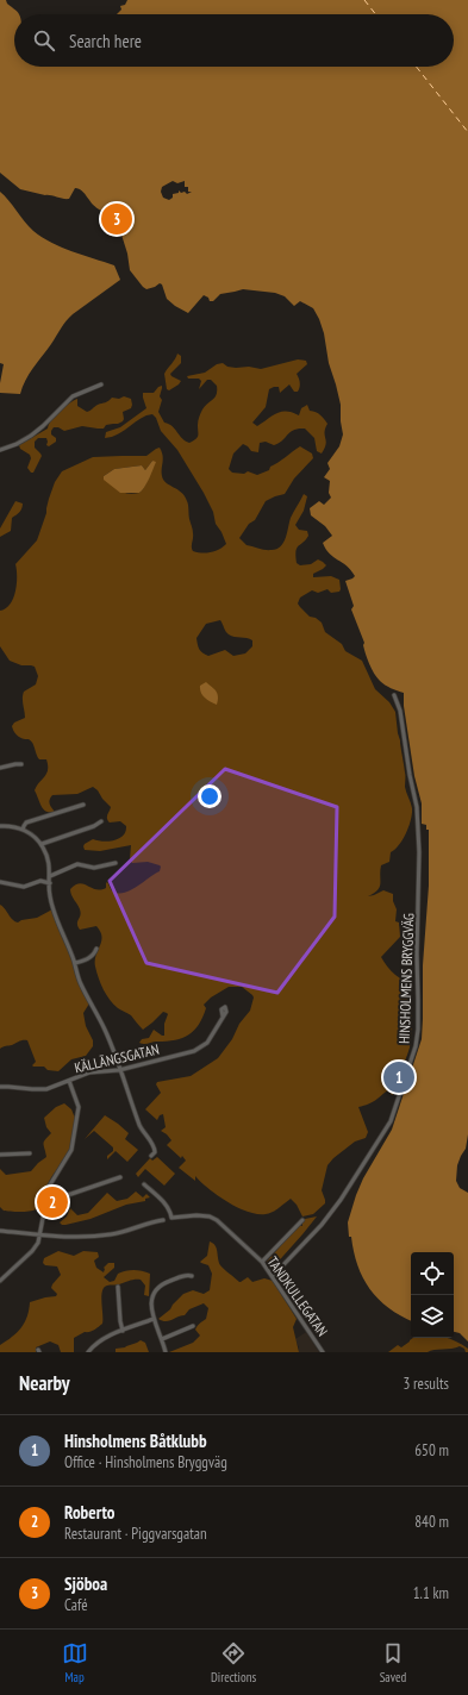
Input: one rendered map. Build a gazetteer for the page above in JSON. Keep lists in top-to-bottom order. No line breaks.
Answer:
{"streets":{"street":["HINSHOLMENS BRYGGVÄG","KÄLLÄNGSGATAN","TANDKULLEGATAN"]},"crossings":[["HINSHOLMENS BRYGGVÄG","TANDKULLEGATAN"]],"page":{"search":"Search here","pins":["3","1","2"],"heading":["Nearby","3 results"],"list":[{"mark":"1","name":"Hinsholmens Båtklubb","note":"Office · Hinsholmens Bryggväg","value":"650 m"},{"mark":"2","name":"Roberto","note":"Restaurant · Piggvarsgatan","value":"840 m"},{"mark":"3","name":"Sjöboa","note":"Café","value":"1.1 km"}],"nav":["Map","Directions","Saved"]}}
